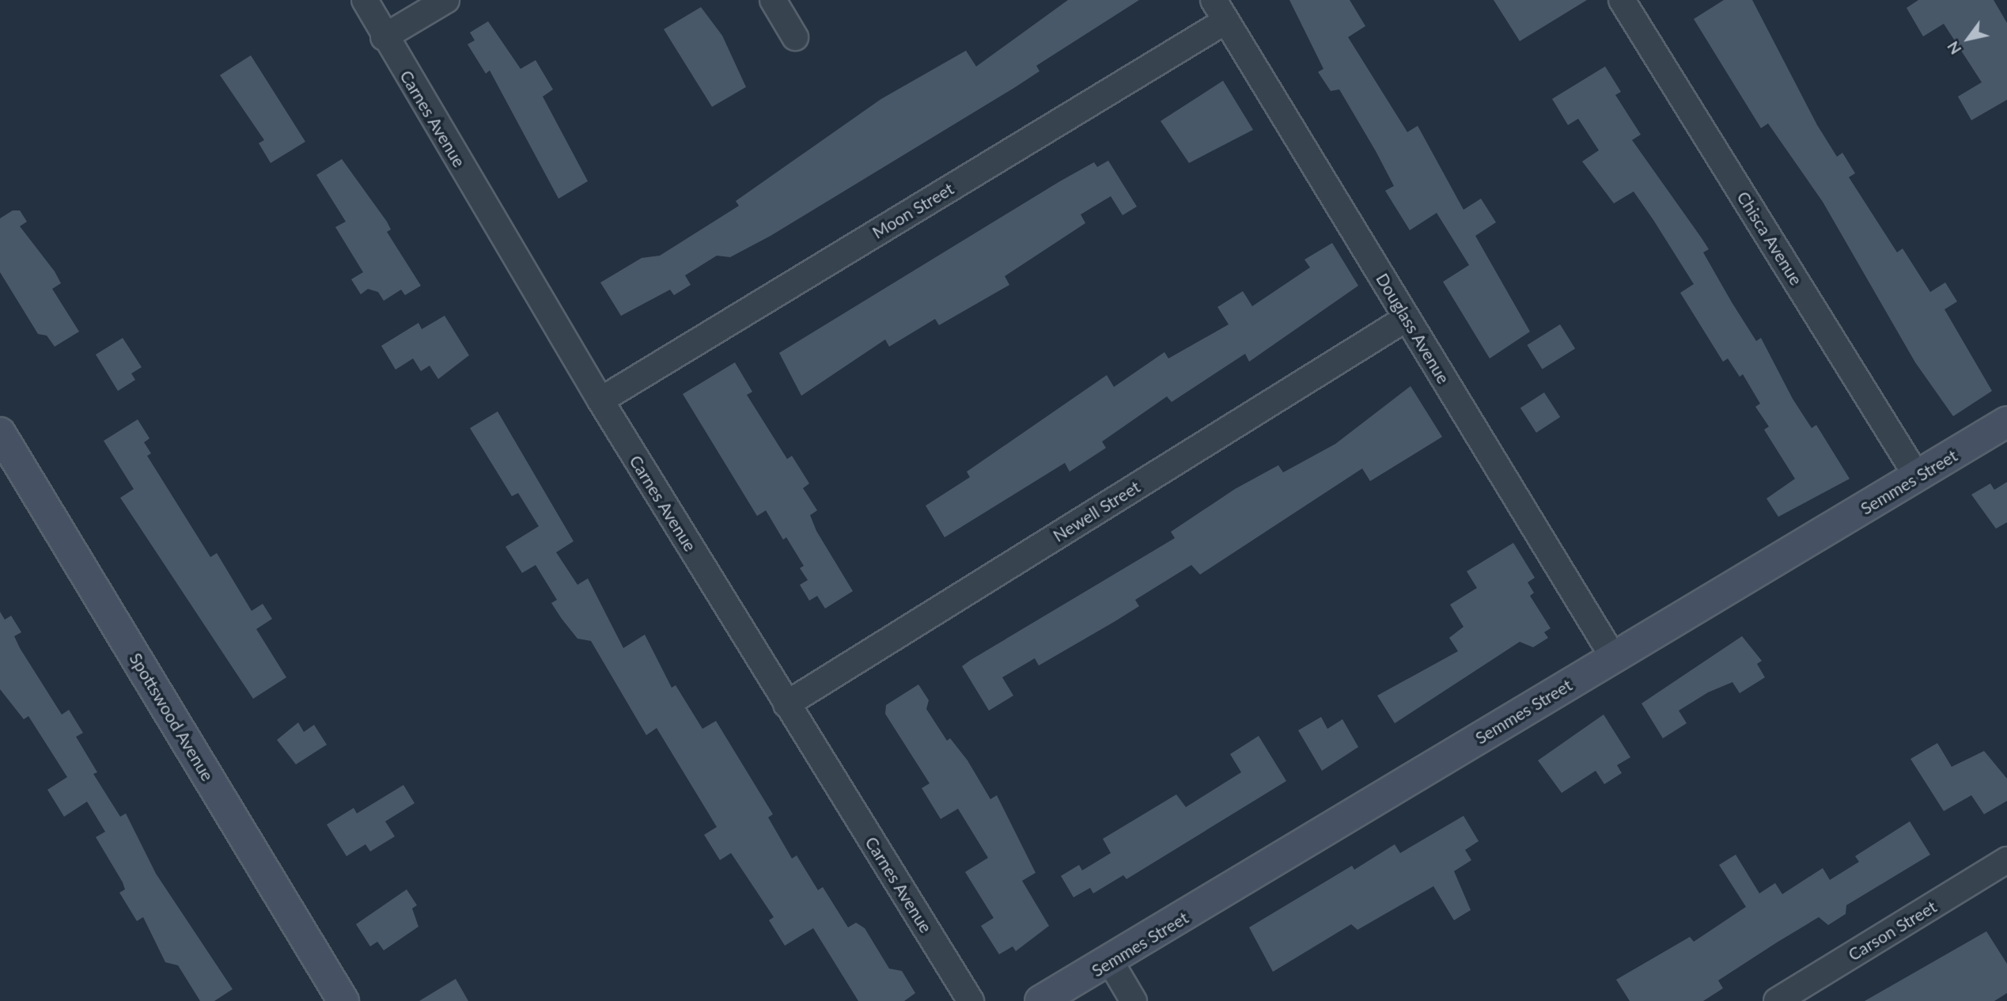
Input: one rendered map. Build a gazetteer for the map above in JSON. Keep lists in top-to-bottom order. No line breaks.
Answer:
{"streets":{"main road":["Semmes Street","Spottswood Avenue"],"street":["Carnes Avenue","Moon Street","Chisca Avenue","Douglass Avenue","Newell Street","Carson Street"]},"crossings":[["Carnes Avenue","Moon Street"],["Carnes Avenue","Newell Street"],["Moon Street","Douglass Avenue"],["Chisca Avenue","Semmes Street"],["Douglass Avenue","Semmes Street"],["Douglass Avenue","Newell Street"]],"north":"bottom left"}
